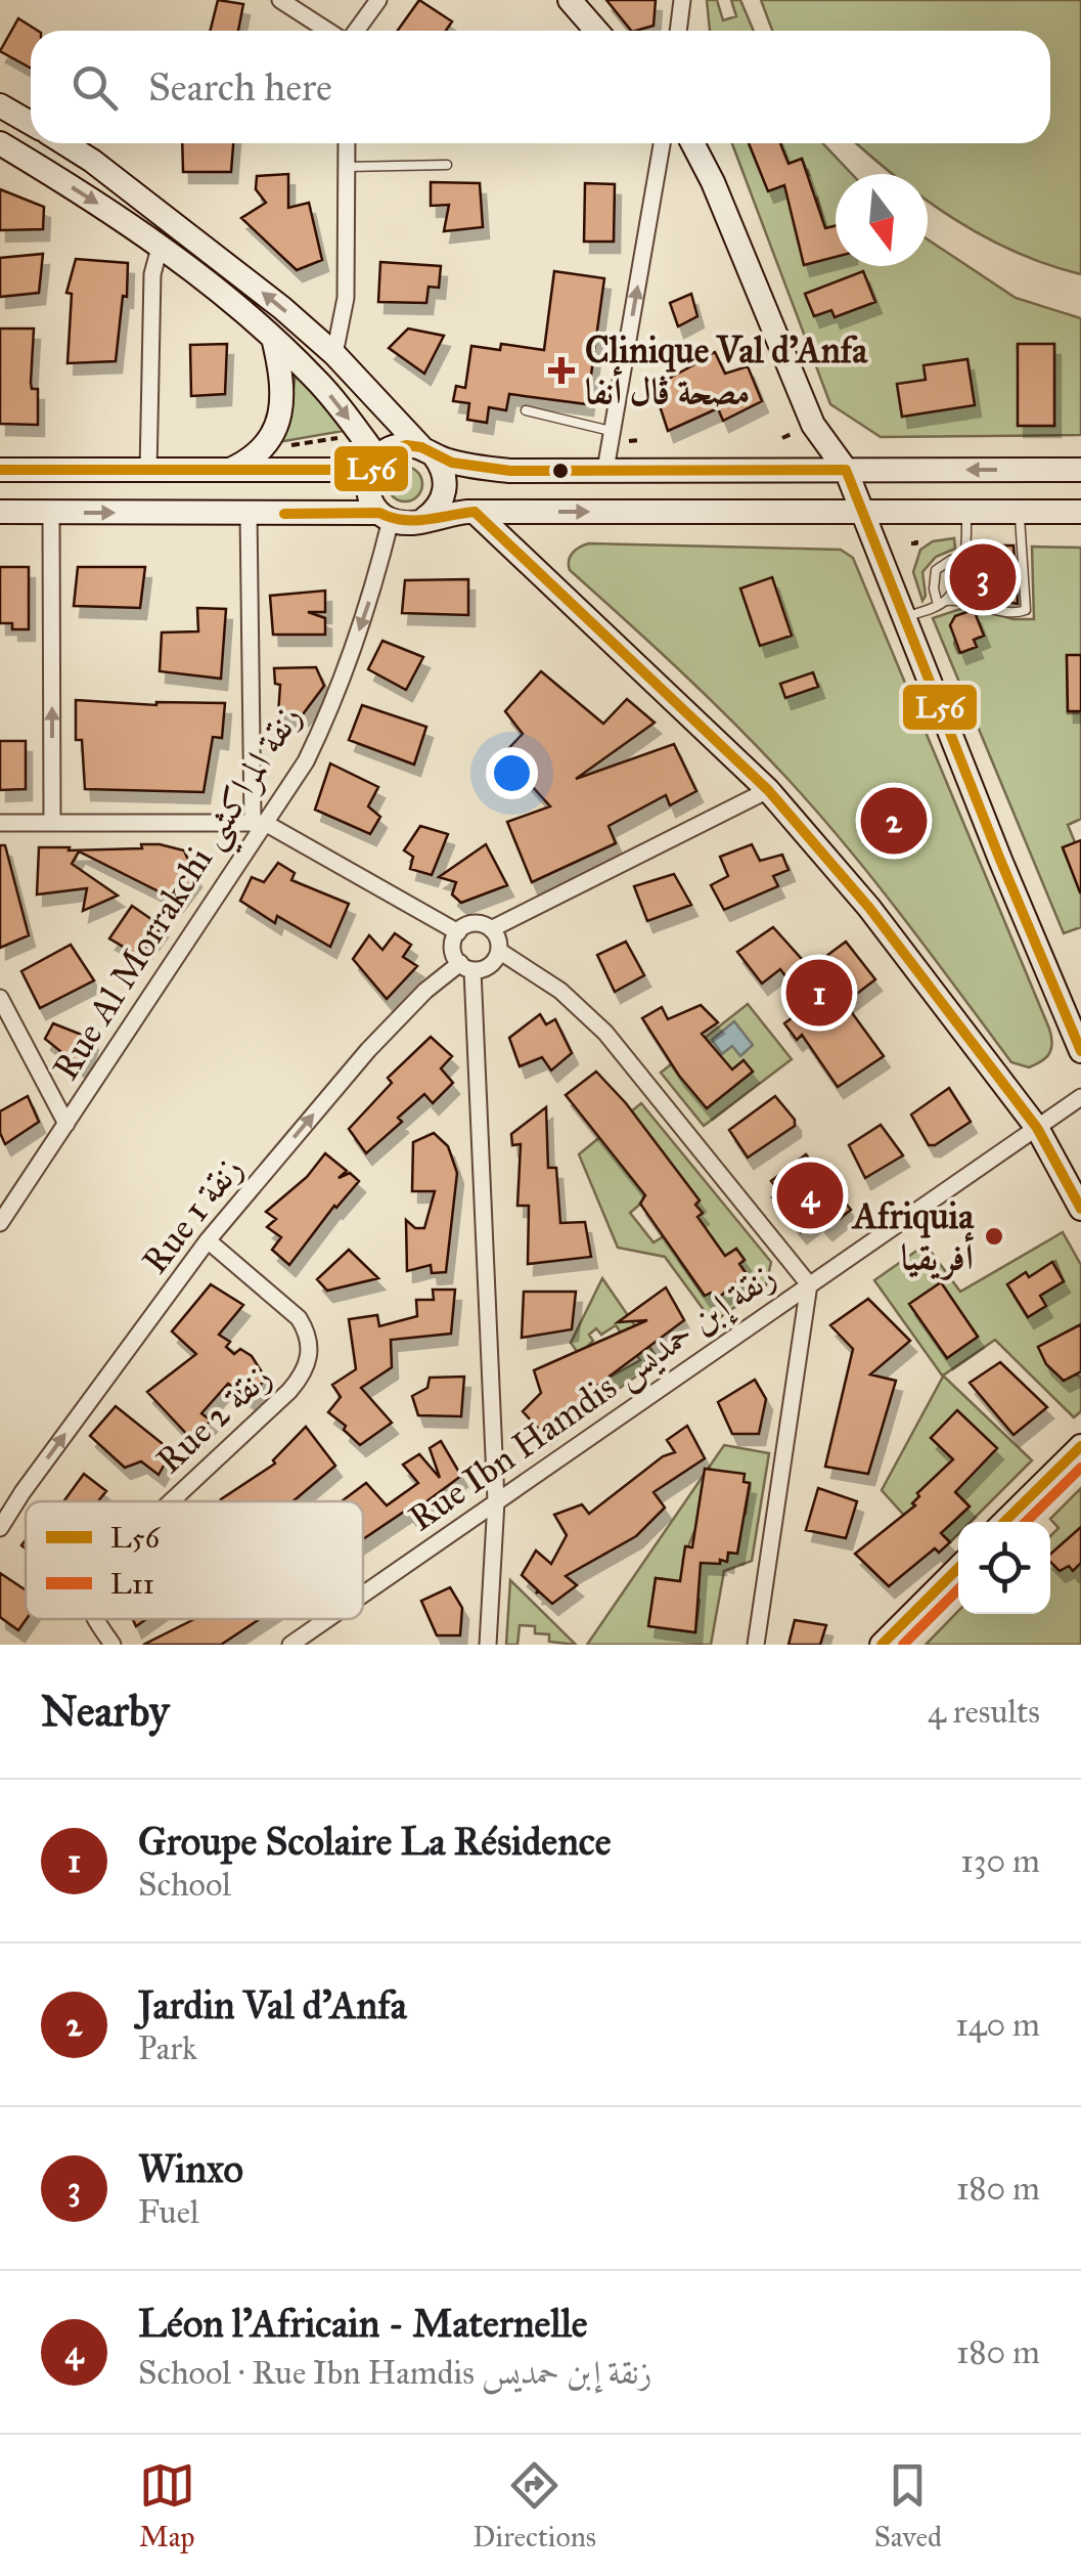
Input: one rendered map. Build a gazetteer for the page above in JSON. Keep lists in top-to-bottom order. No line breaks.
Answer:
{"streets":{"street":["Rue Al Morrakchi زنقة المراكشي","Rue 1 زنقة","Rue Ibn Hamdis زنقة إبن حمديس","Rue 2 زنقة"]},"crossings":[["Rue 1 زنقة","Rue 2 زنقة"]],"one_way":["Rue 1 زنقة"],"places":{"health":["Clinique Val d'Anfa مصحة ڤال أنفا"],"other":["Afriquia أفريقيا"]},"lines":["transit line L56","transit line L11"],"legend":["L56","L11"],"north":"bottom","page":{"search":"Search here","pins":["3","2","1","4"],"heading":["Nearby","4 results"],"list":[{"mark":"1","name":"Groupe Scolaire La Résidence","note":"School","value":"130 m"},{"mark":"2","name":"Jardin Val d'Anfa","note":"Park","value":"140 m"},{"mark":"3","name":"Winxo","note":"Fuel","value":"180 m"},{"mark":"4","name":"Léon l'Africain - Maternelle","note":"School · Rue Ibn Hamdis زنقة إبن حمديس","value":"180 m"}],"nav":["Map","Directions","Saved"]}}
